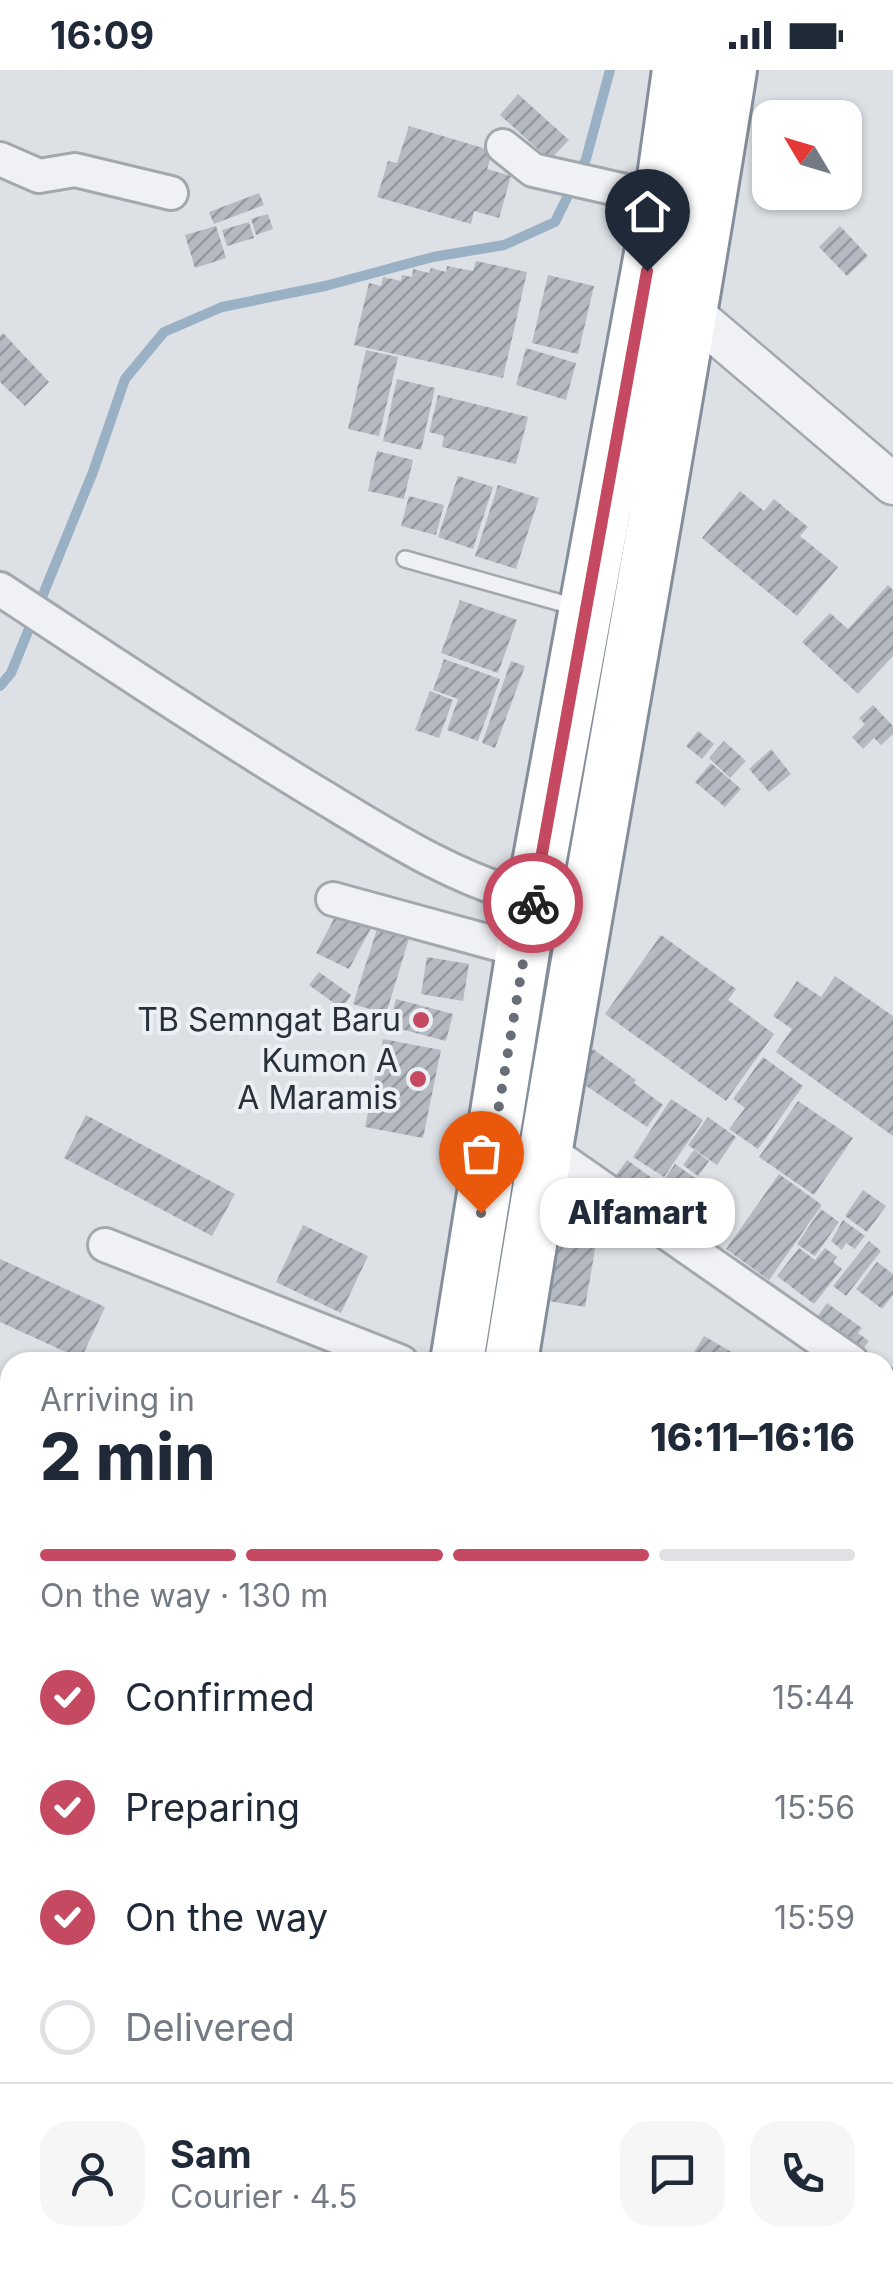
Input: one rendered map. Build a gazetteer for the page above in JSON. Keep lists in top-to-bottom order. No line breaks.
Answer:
{"places":["TB Semngat Baru","Kumon A A Maramis","Alfamart"],"north":"top left","page":{"status":"16:09","bubble":"Alfamart","heading":["2 min","Arriving in","16:11–16:16"],"panel":["Sam","Courier · 4.5"],"bar":"On the way · 130 m","list":[["Confirmed","15:44"],["Preparing","15:56"],["On the way","15:59"],"Delivered"]}}
